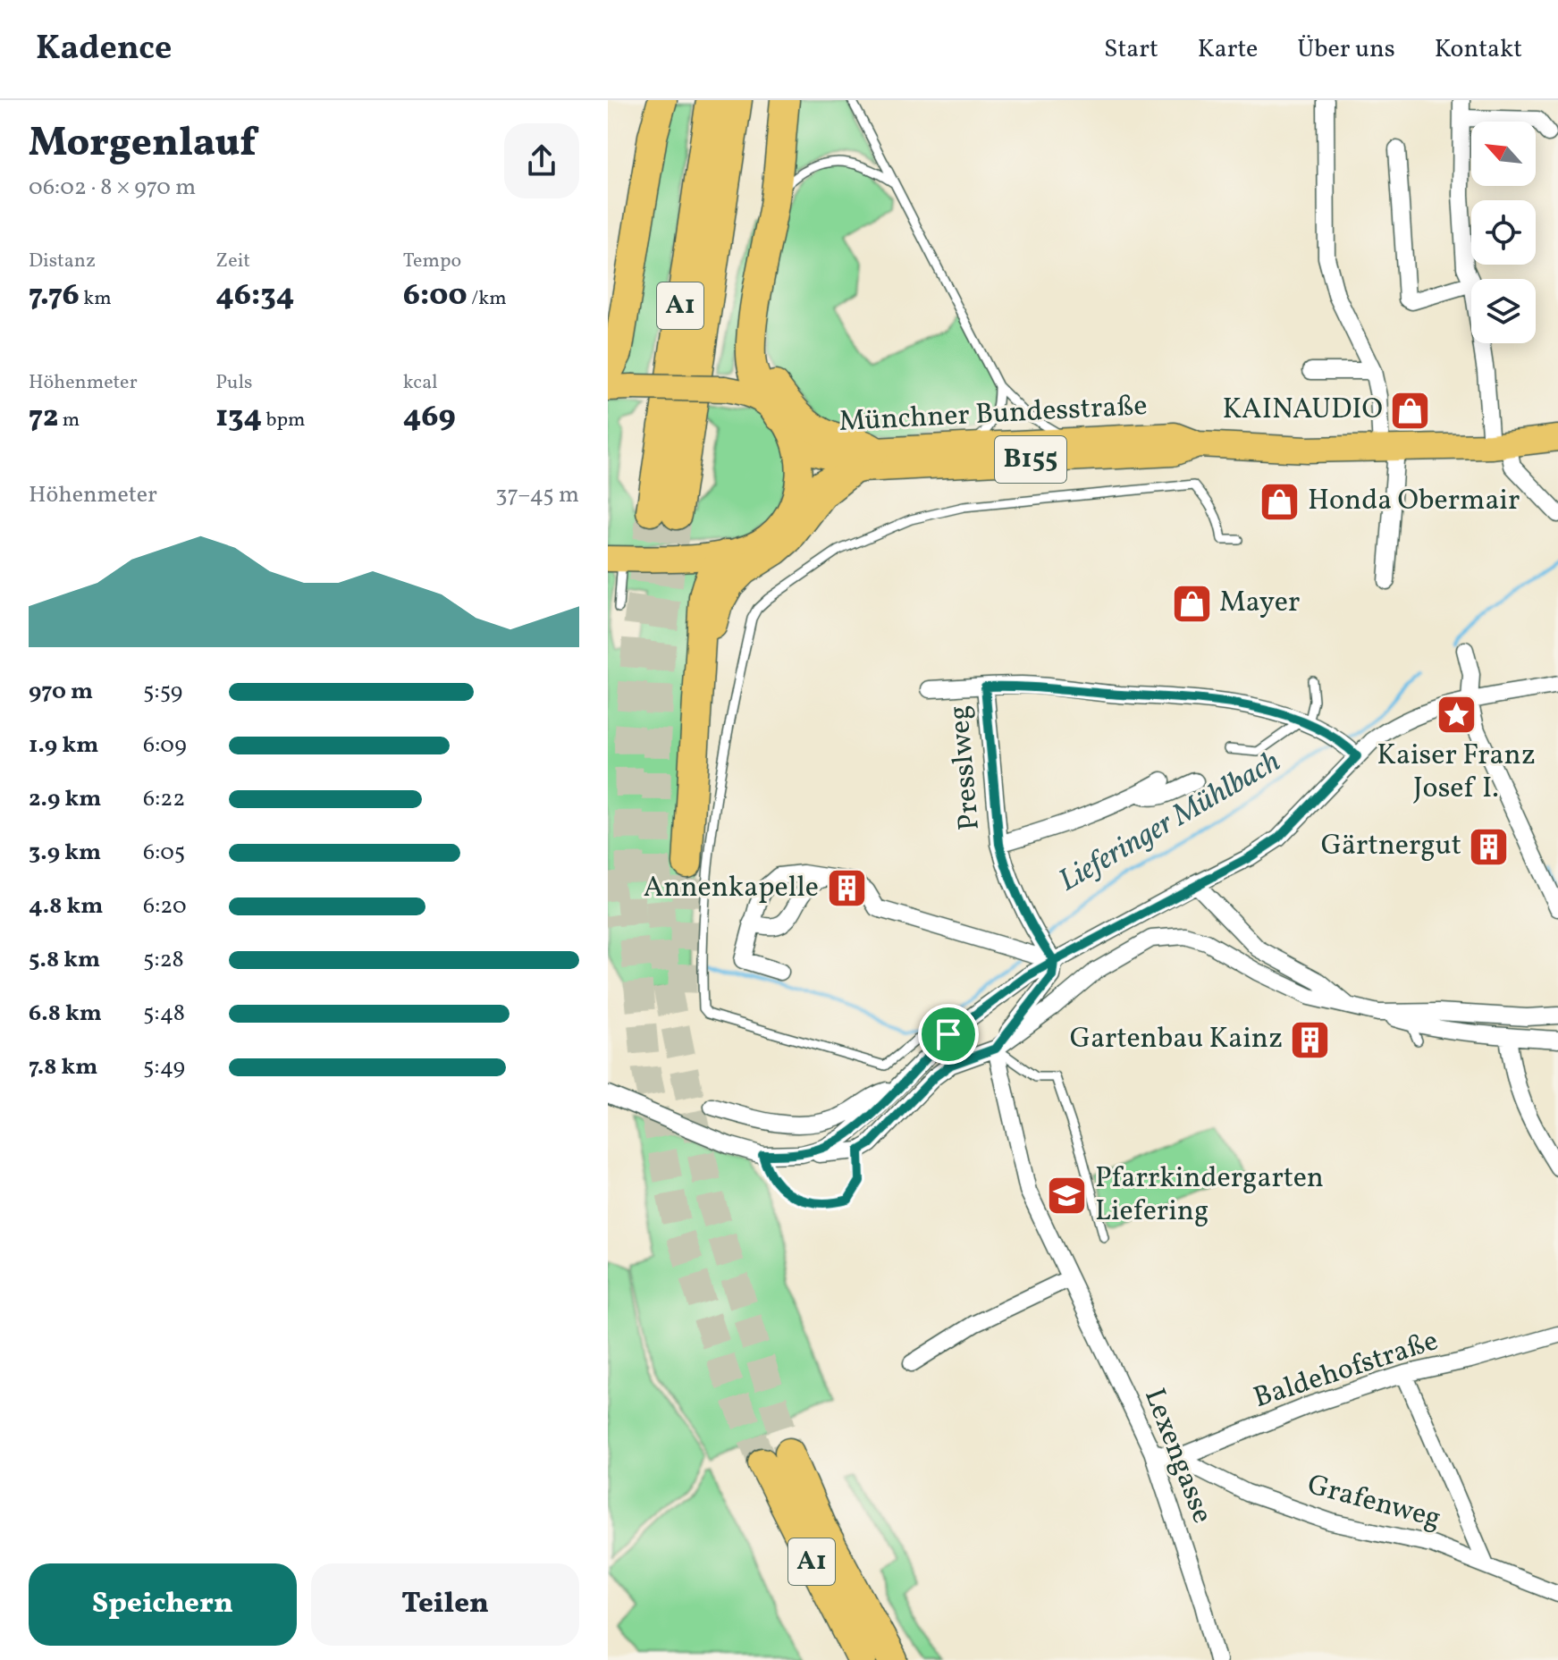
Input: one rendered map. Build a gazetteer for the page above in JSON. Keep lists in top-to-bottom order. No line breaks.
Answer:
{"streets":{"highway":["A1"],"main road":["Münchner Bundesstraße","B155"],"street":["Presslweg","Baldehofstraße","Lexengasse","Grafenweg"]},"crossings":[["Baldehofstraße","Grafenweg"]],"water":["Lieferinger Mühlbach"],"places":{"shop":["KAINAUDIO","Honda Obermair","Mayer"],"place":["Kaiser Franz Josef I."],"building":["Gärtnergut","Annenkapelle","Gartenbau Kainz"],"school or university":["Pfarrkindergarten Liefering"]},"north":"top left","page":{"header":"Kadence","nav":["Start","Karte","Über uns","Kontakt"],"heading":["Morgenlauf","06:02 · 8 × 970 m"],"stats":[["Distanz","7.76 km"],["Zeit","46:34"],["Tempo","6:00 /km"],["Höhenmeter","72 m"],["Puls","134 bpm"],["kcal","469"]],"chart":["Höhenmeter","37–45 m"],"list":[{"name":"970 m","note":"5:59"},{"name":"1.9 km","note":"6:09"},{"name":"2.9 km","note":"6:22"},{"name":"3.9 km","note":"6:05"},{"name":"4.8 km","note":"6:20"},{"name":"5.8 km","note":"5:28"},{"name":"6.8 km","note":"5:48"},{"name":"7.8 km","note":"5:49"}],"buttons":["Speichern","Teilen"]}}
